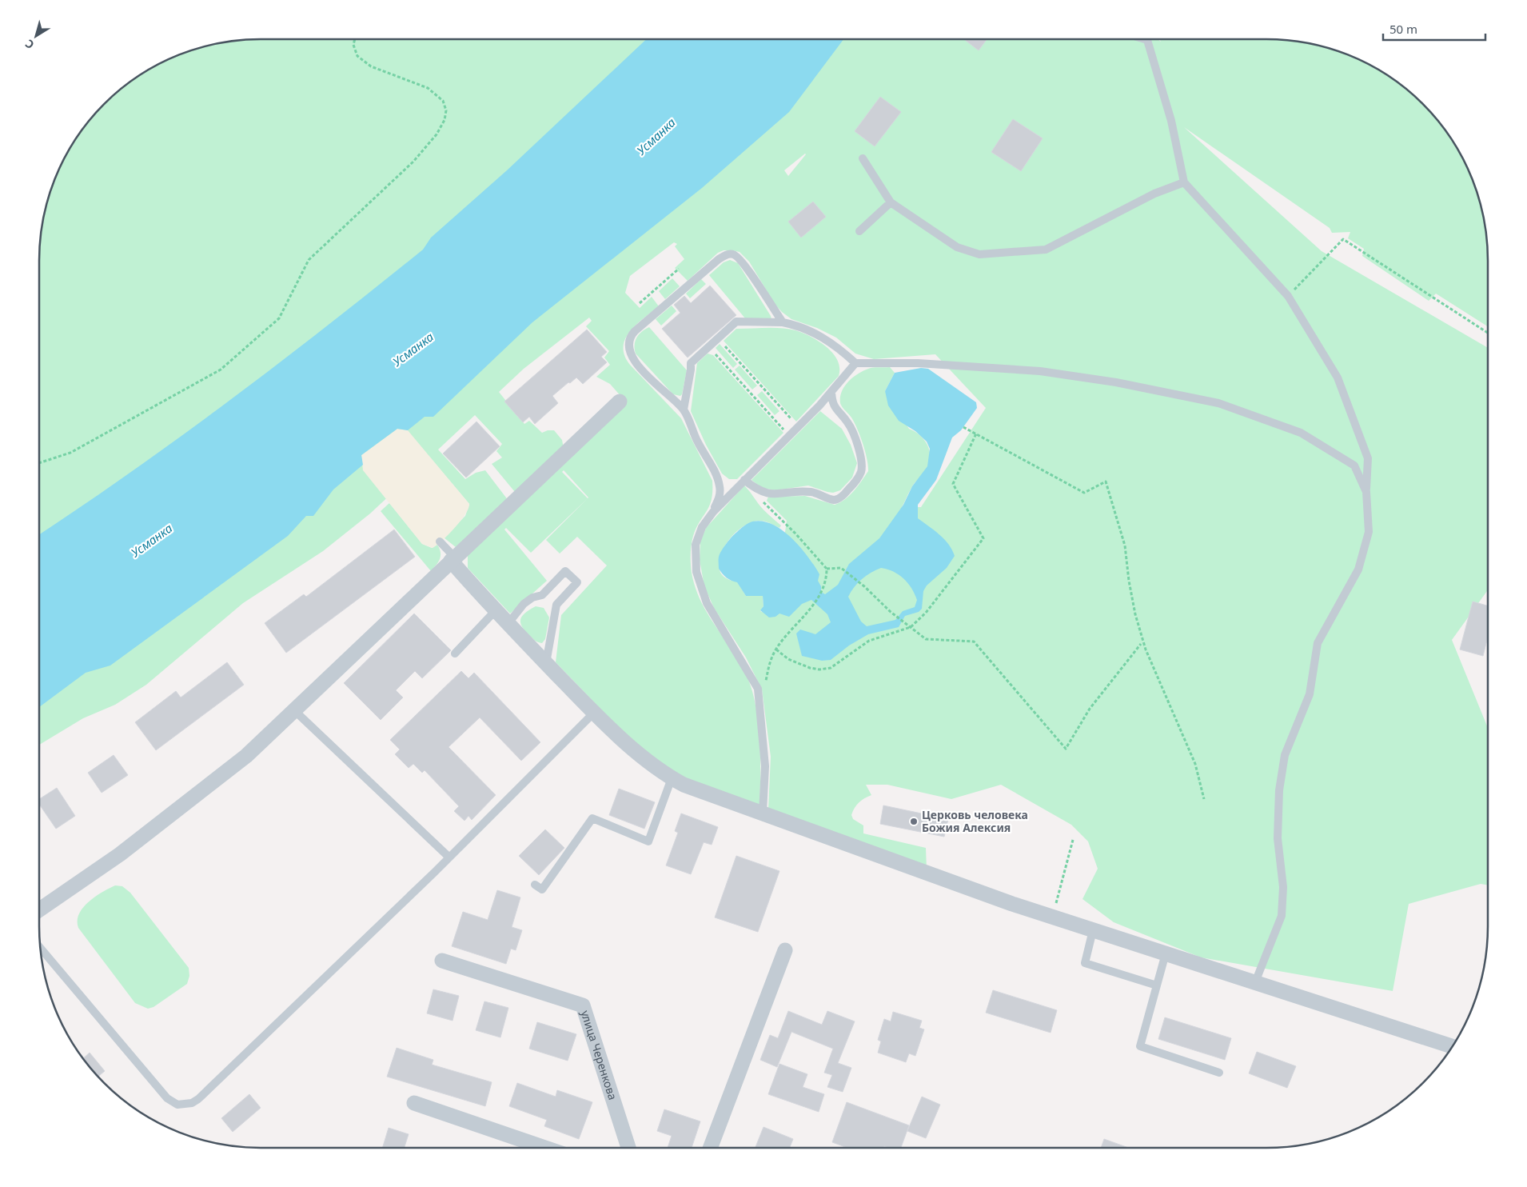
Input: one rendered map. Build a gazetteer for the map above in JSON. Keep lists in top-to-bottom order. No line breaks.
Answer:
{"streets":{"street":["улица Черенкова"]},"water":["Усманка"],"places":["Церковь человека Божия Алексия"],"scale_bar":"50 m","north":"bottom left"}
